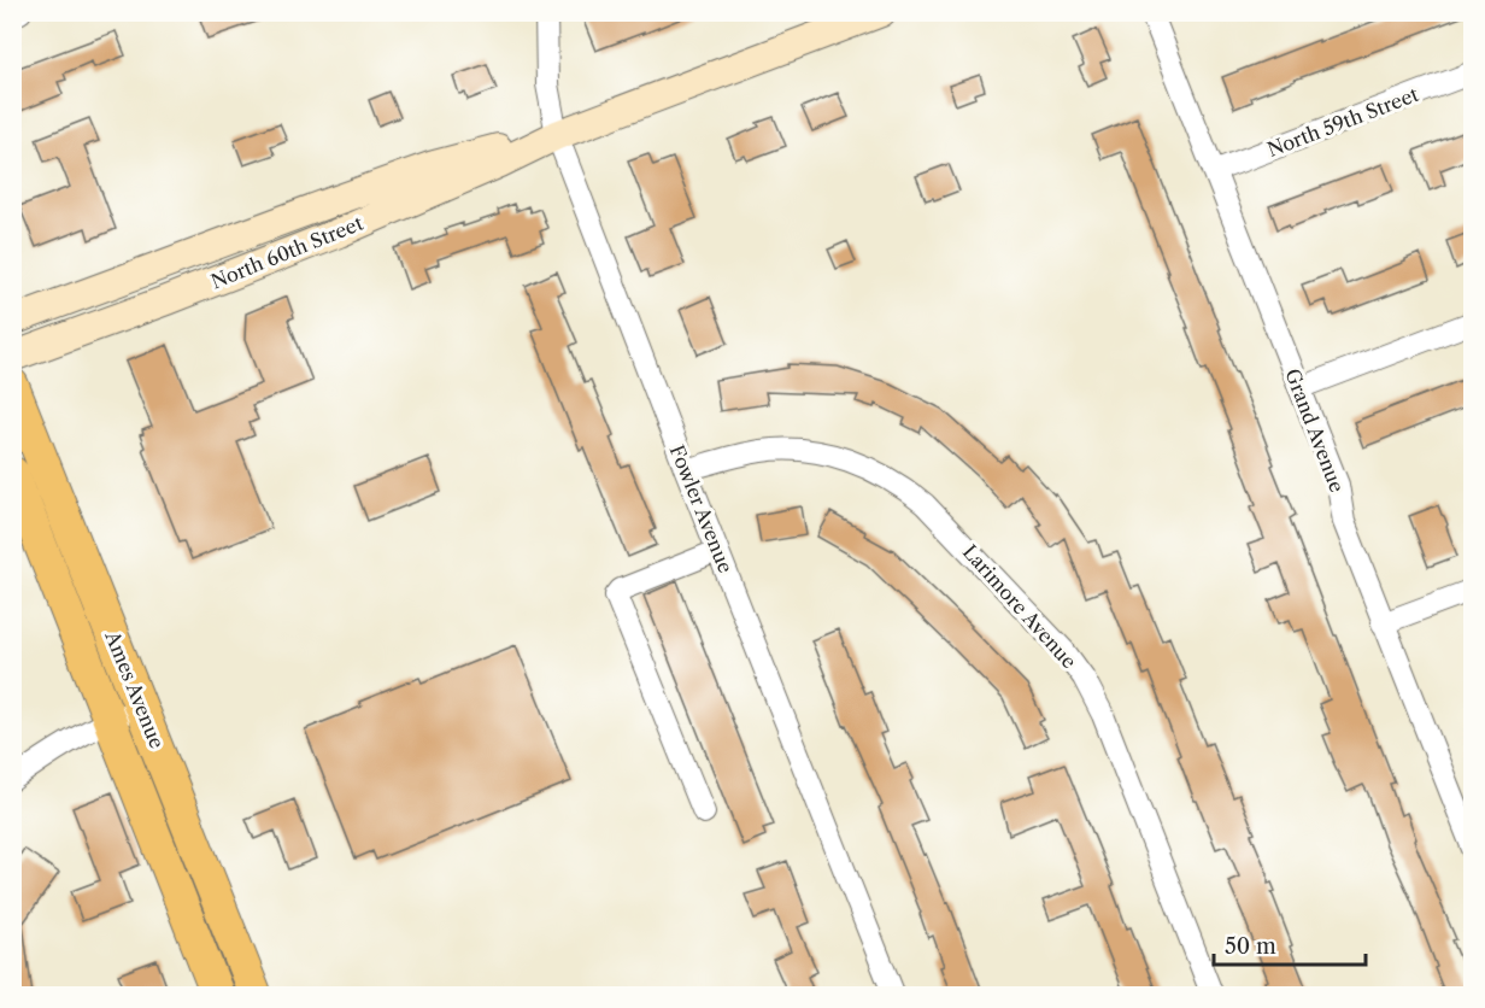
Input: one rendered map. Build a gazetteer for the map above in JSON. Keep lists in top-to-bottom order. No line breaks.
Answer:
{"streets":{"main road":["North 60th Street","Ames Avenue"],"street":["North 59th Street","Grand Avenue","Fowler Avenue","Larimore Avenue"]},"crossings":[["North 59th Street","Grand Avenue"],["North 60th Street","Fowler Avenue"],["Fowler Avenue","Larimore Avenue"]],"scale_bar":"50 m"}
